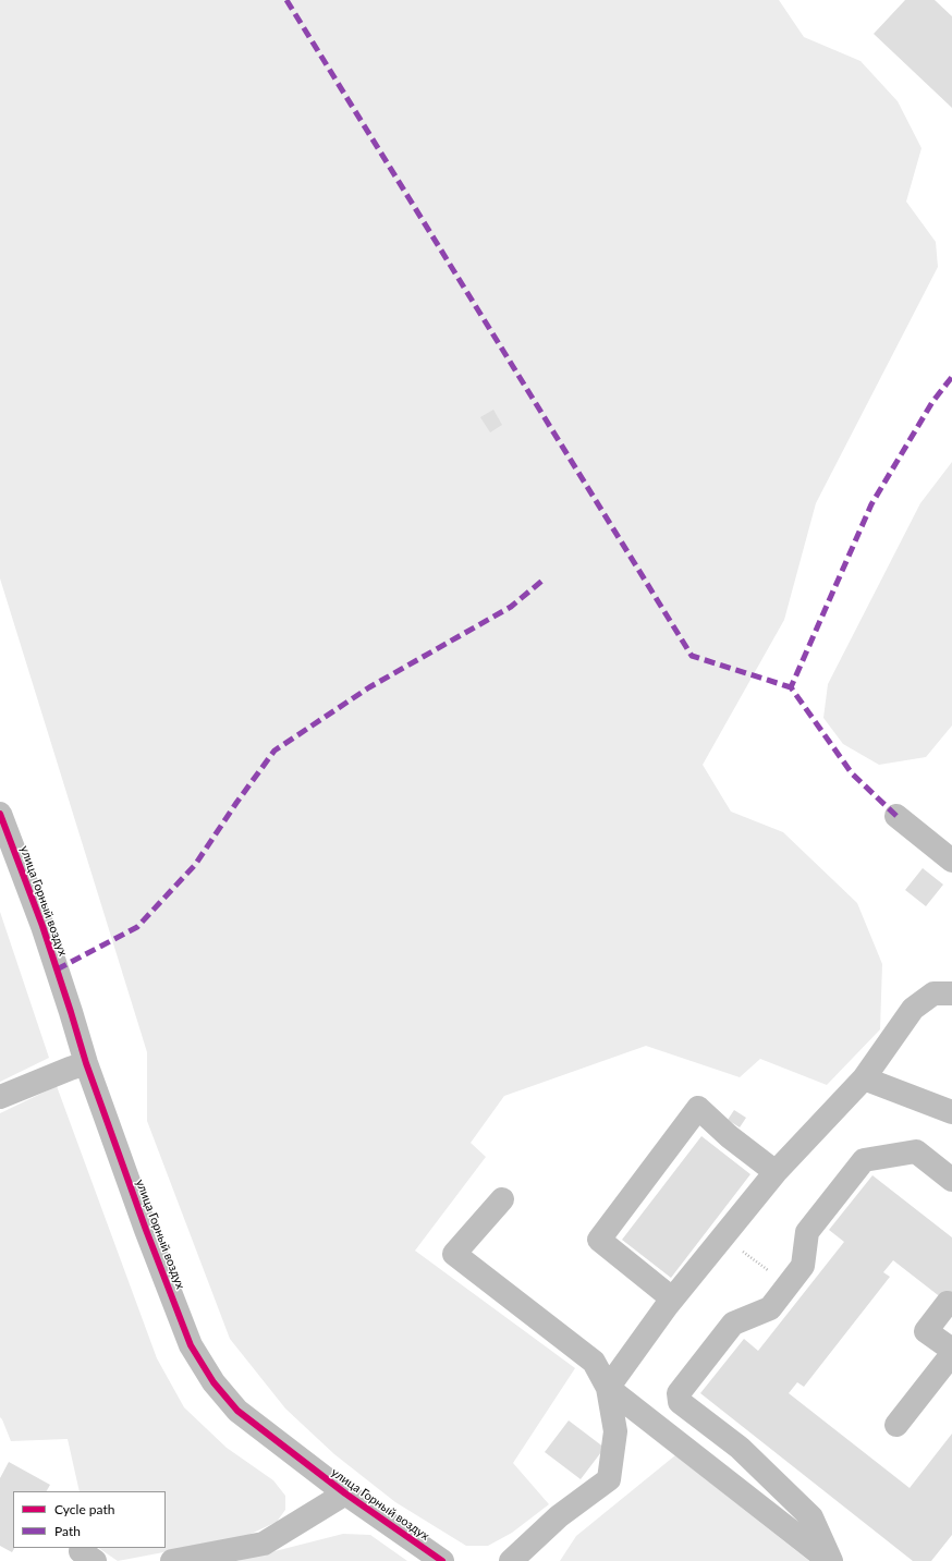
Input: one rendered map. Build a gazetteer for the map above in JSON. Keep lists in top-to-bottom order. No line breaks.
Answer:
{"streets":{"street":["улица Горный воздух"]},"legend":["Cycle path","Path"]}
